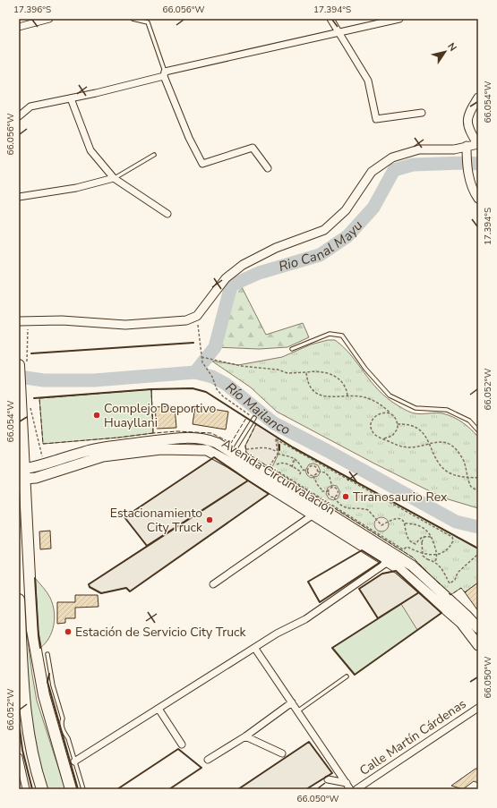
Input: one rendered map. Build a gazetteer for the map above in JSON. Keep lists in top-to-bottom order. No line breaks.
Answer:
{"streets":{"main road":["Avenida Circunvalación"],"street":["Calle Martín Cárdenas"]},"water":["Rio Canal Mayu","Río Mailanco"],"places":["Complejo Deportivo Huayllani","Tiranosaurio Rex","Estacionamiento City Truck","Estación de Servicio City Truck"],"north":"top right","coordinates":["17.396°S","66.056°W","17.394°S","66.054°W","66.052°W","66.050°W"]}
